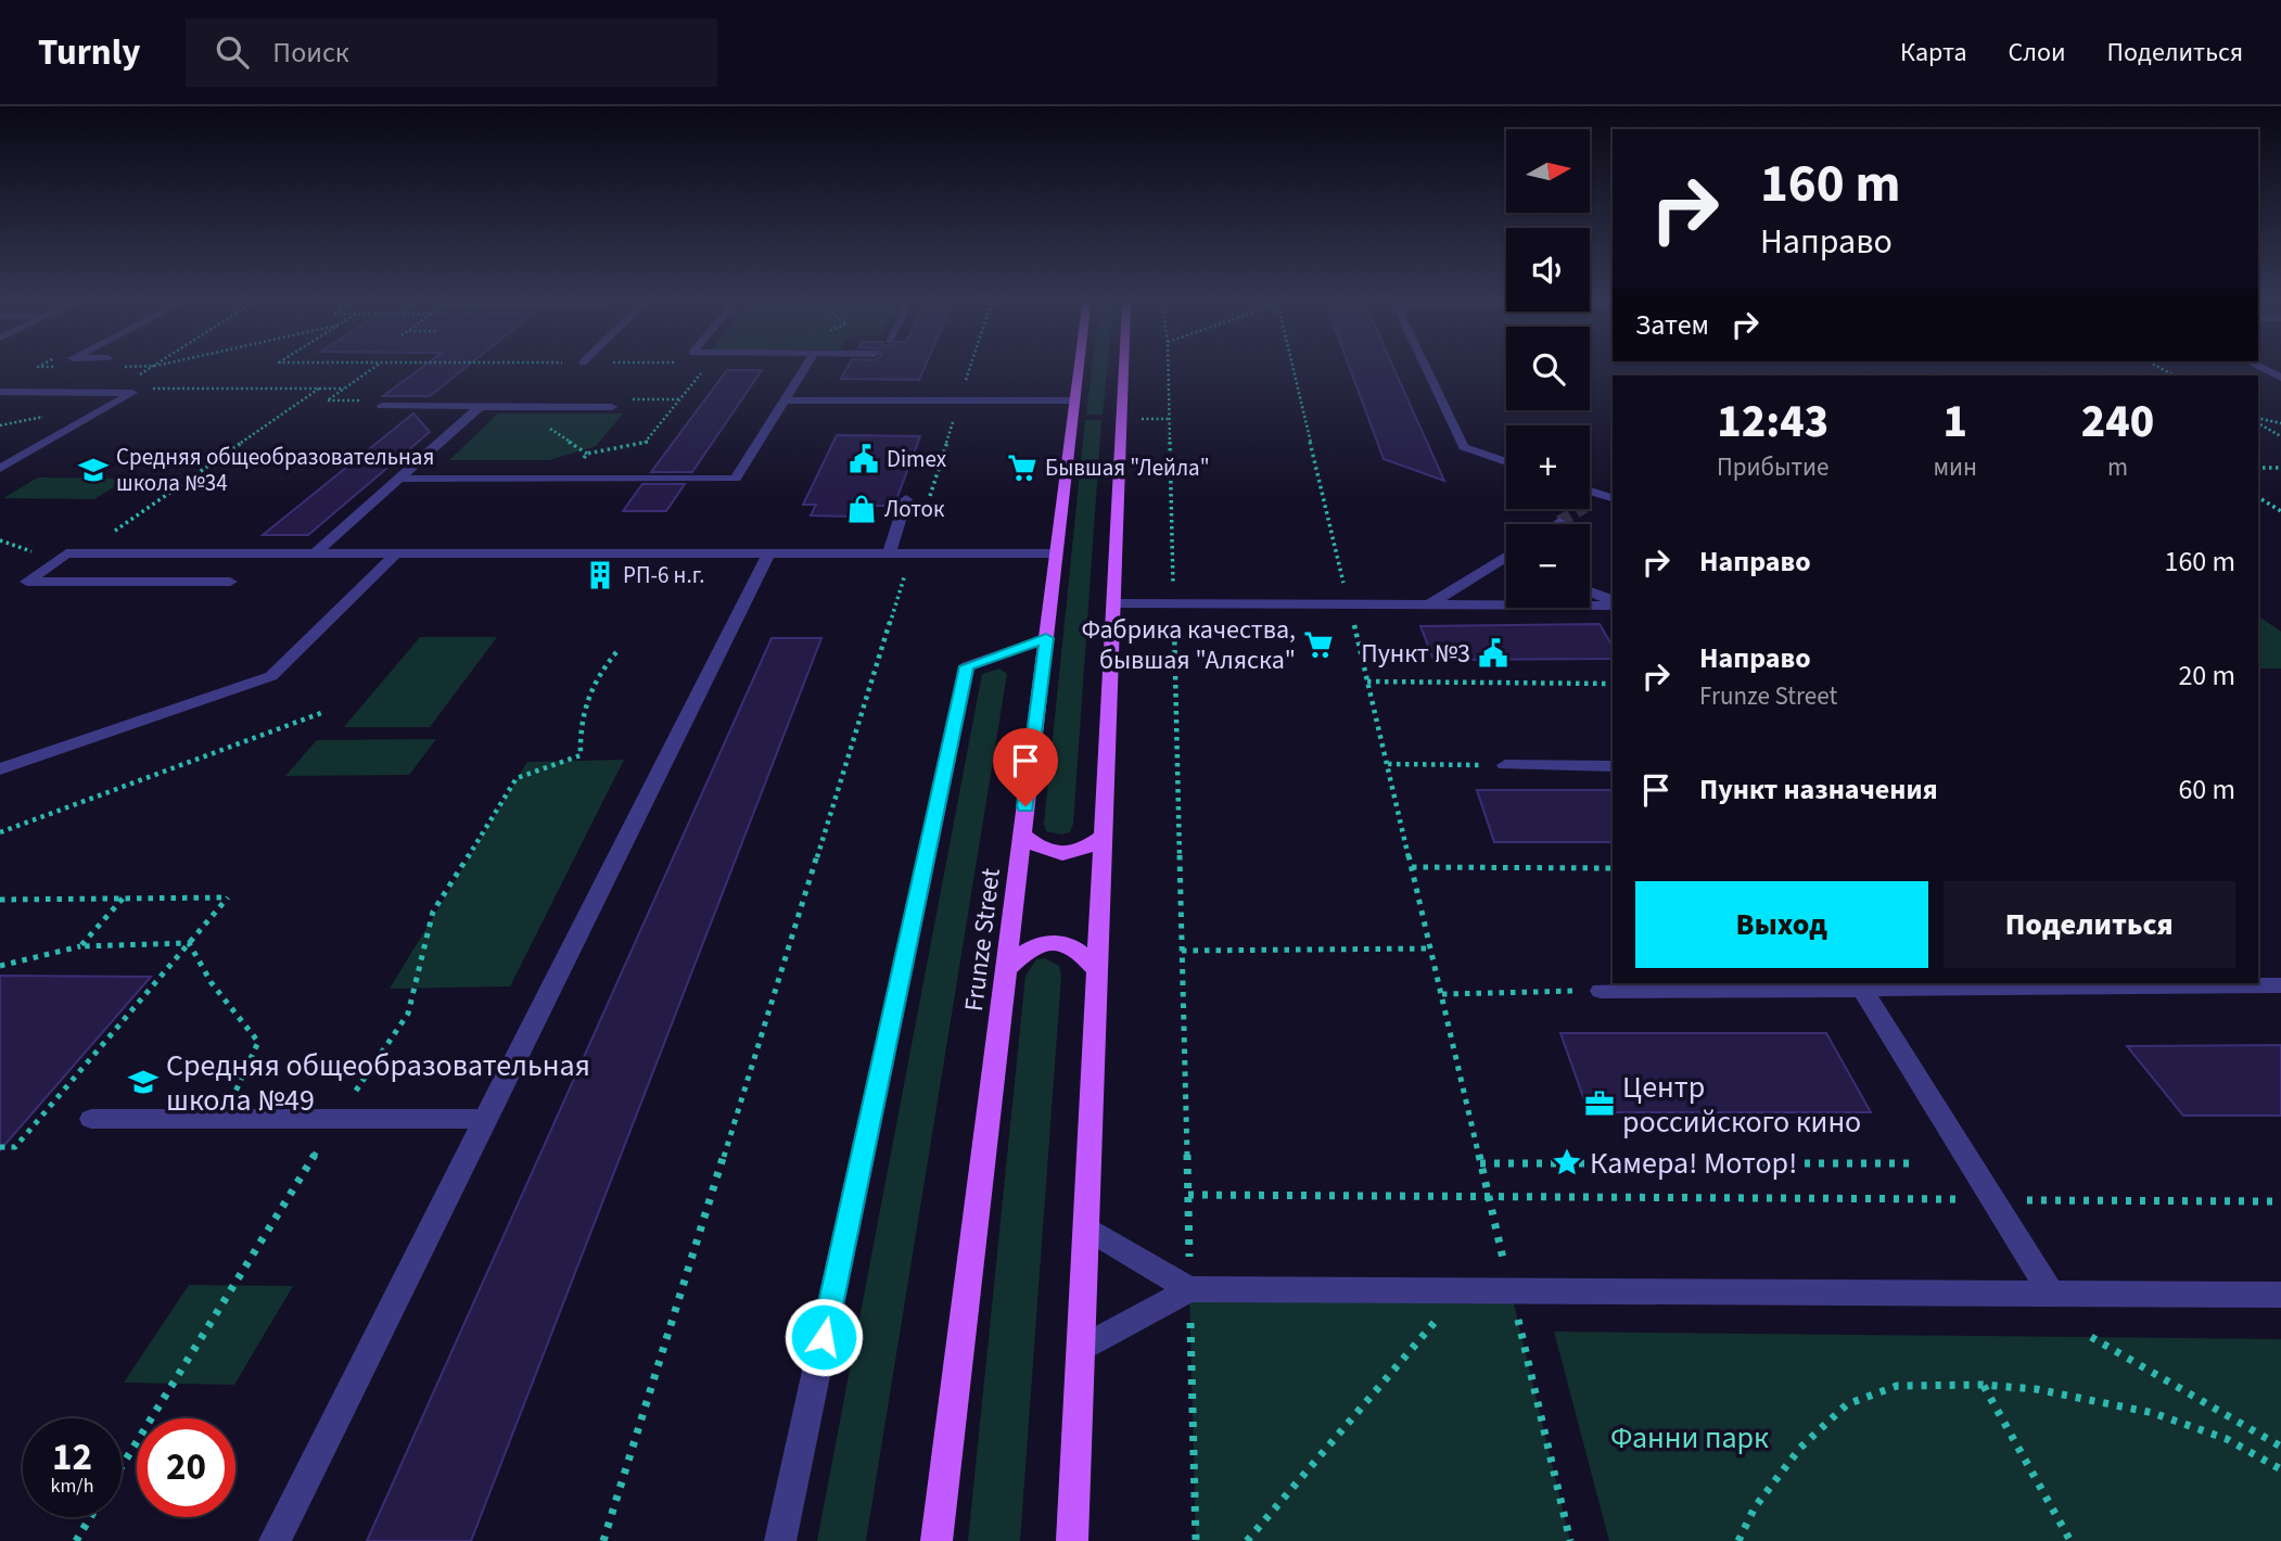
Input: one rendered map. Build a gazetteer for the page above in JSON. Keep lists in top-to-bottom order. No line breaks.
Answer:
{"streets":{"main road":["Frunze Street"]},"parks":["Фанни парк"],"places":{"public building":["Dimex","Пункт №3"],"supermarket":["Бывшая \"Лейла\"","Фабрика качества, бывшая \"Аляска\""],"school or university":["Средняя общеобразовательная школа №34","Средняя общеобразовательная школа №49"],"shop":["Лоток"],"building":["РП-6 н.г."],"office":["Центр российского кино"],"place":["Камера! Мотор!"]},"north":"right","page":{"header":"Turnly","search":"Поиск","nav":["Карта","Слои","Поделиться"],"map_buttons":["+","−"],"turn":["160 m","Направо"],"then":"Затем","eta":["12:43","Прибытие","1","мин","240","m"],"list":[{"name":"Направо","value":"160 m"},{"name":"Направо","note":"Frunze Street","value":"20 m"},{"name":"Пункт назначения","value":"60 m"}],"buttons":["Выход","Поделиться"],"speed":"12 km/h","limit":"20"}}
